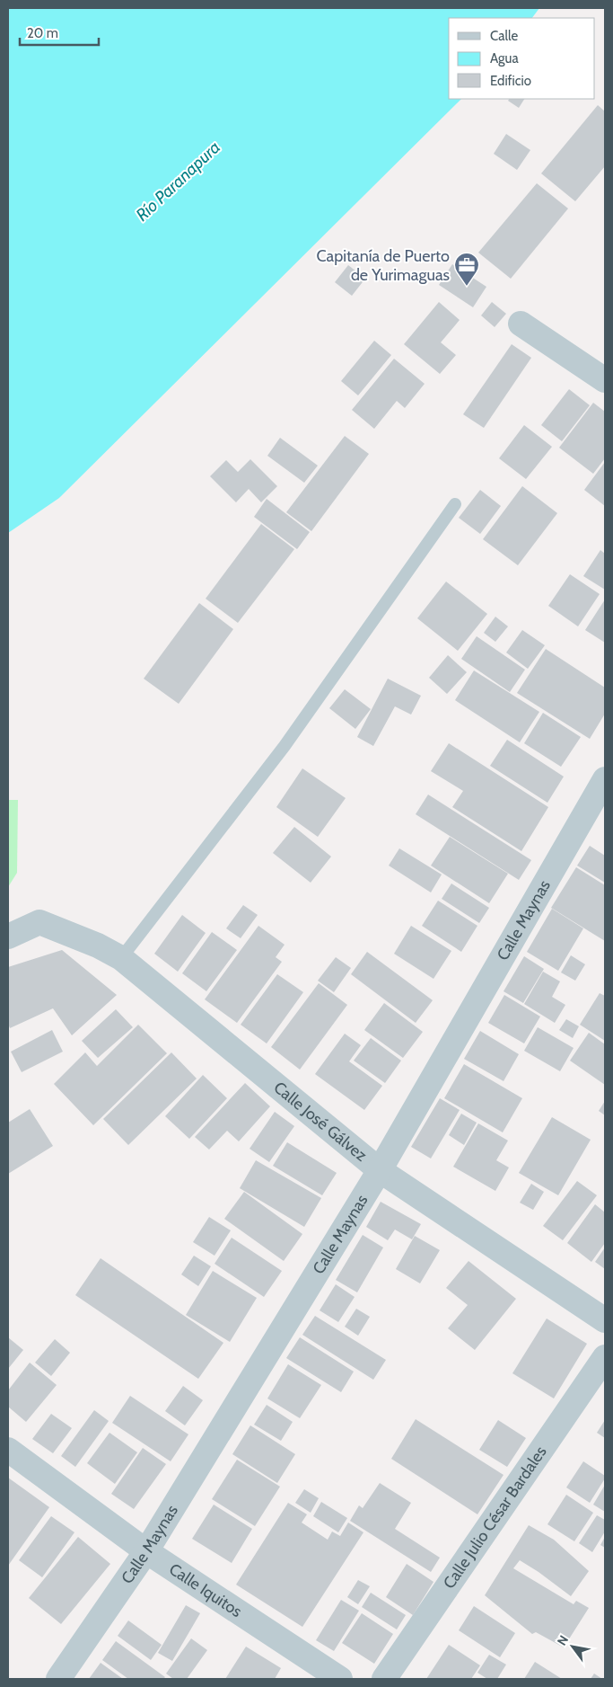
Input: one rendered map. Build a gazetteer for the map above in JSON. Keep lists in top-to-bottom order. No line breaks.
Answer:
{"streets":{"street":["Calle Maynas","Calle José Gálvez","Calle Julio César Bardales","Calle Iquitos"]},"crossings":[["Calle Maynas","Calle José Gálvez"],["Calle Maynas","Calle Iquitos"]],"water":["Río Paranapura"],"places":{"office":["Capitanía de Puerto de Yurimaguas"]},"legend":["Calle","Agua","Edificio"],"scale_bar":"20 m","north":"top left"}
